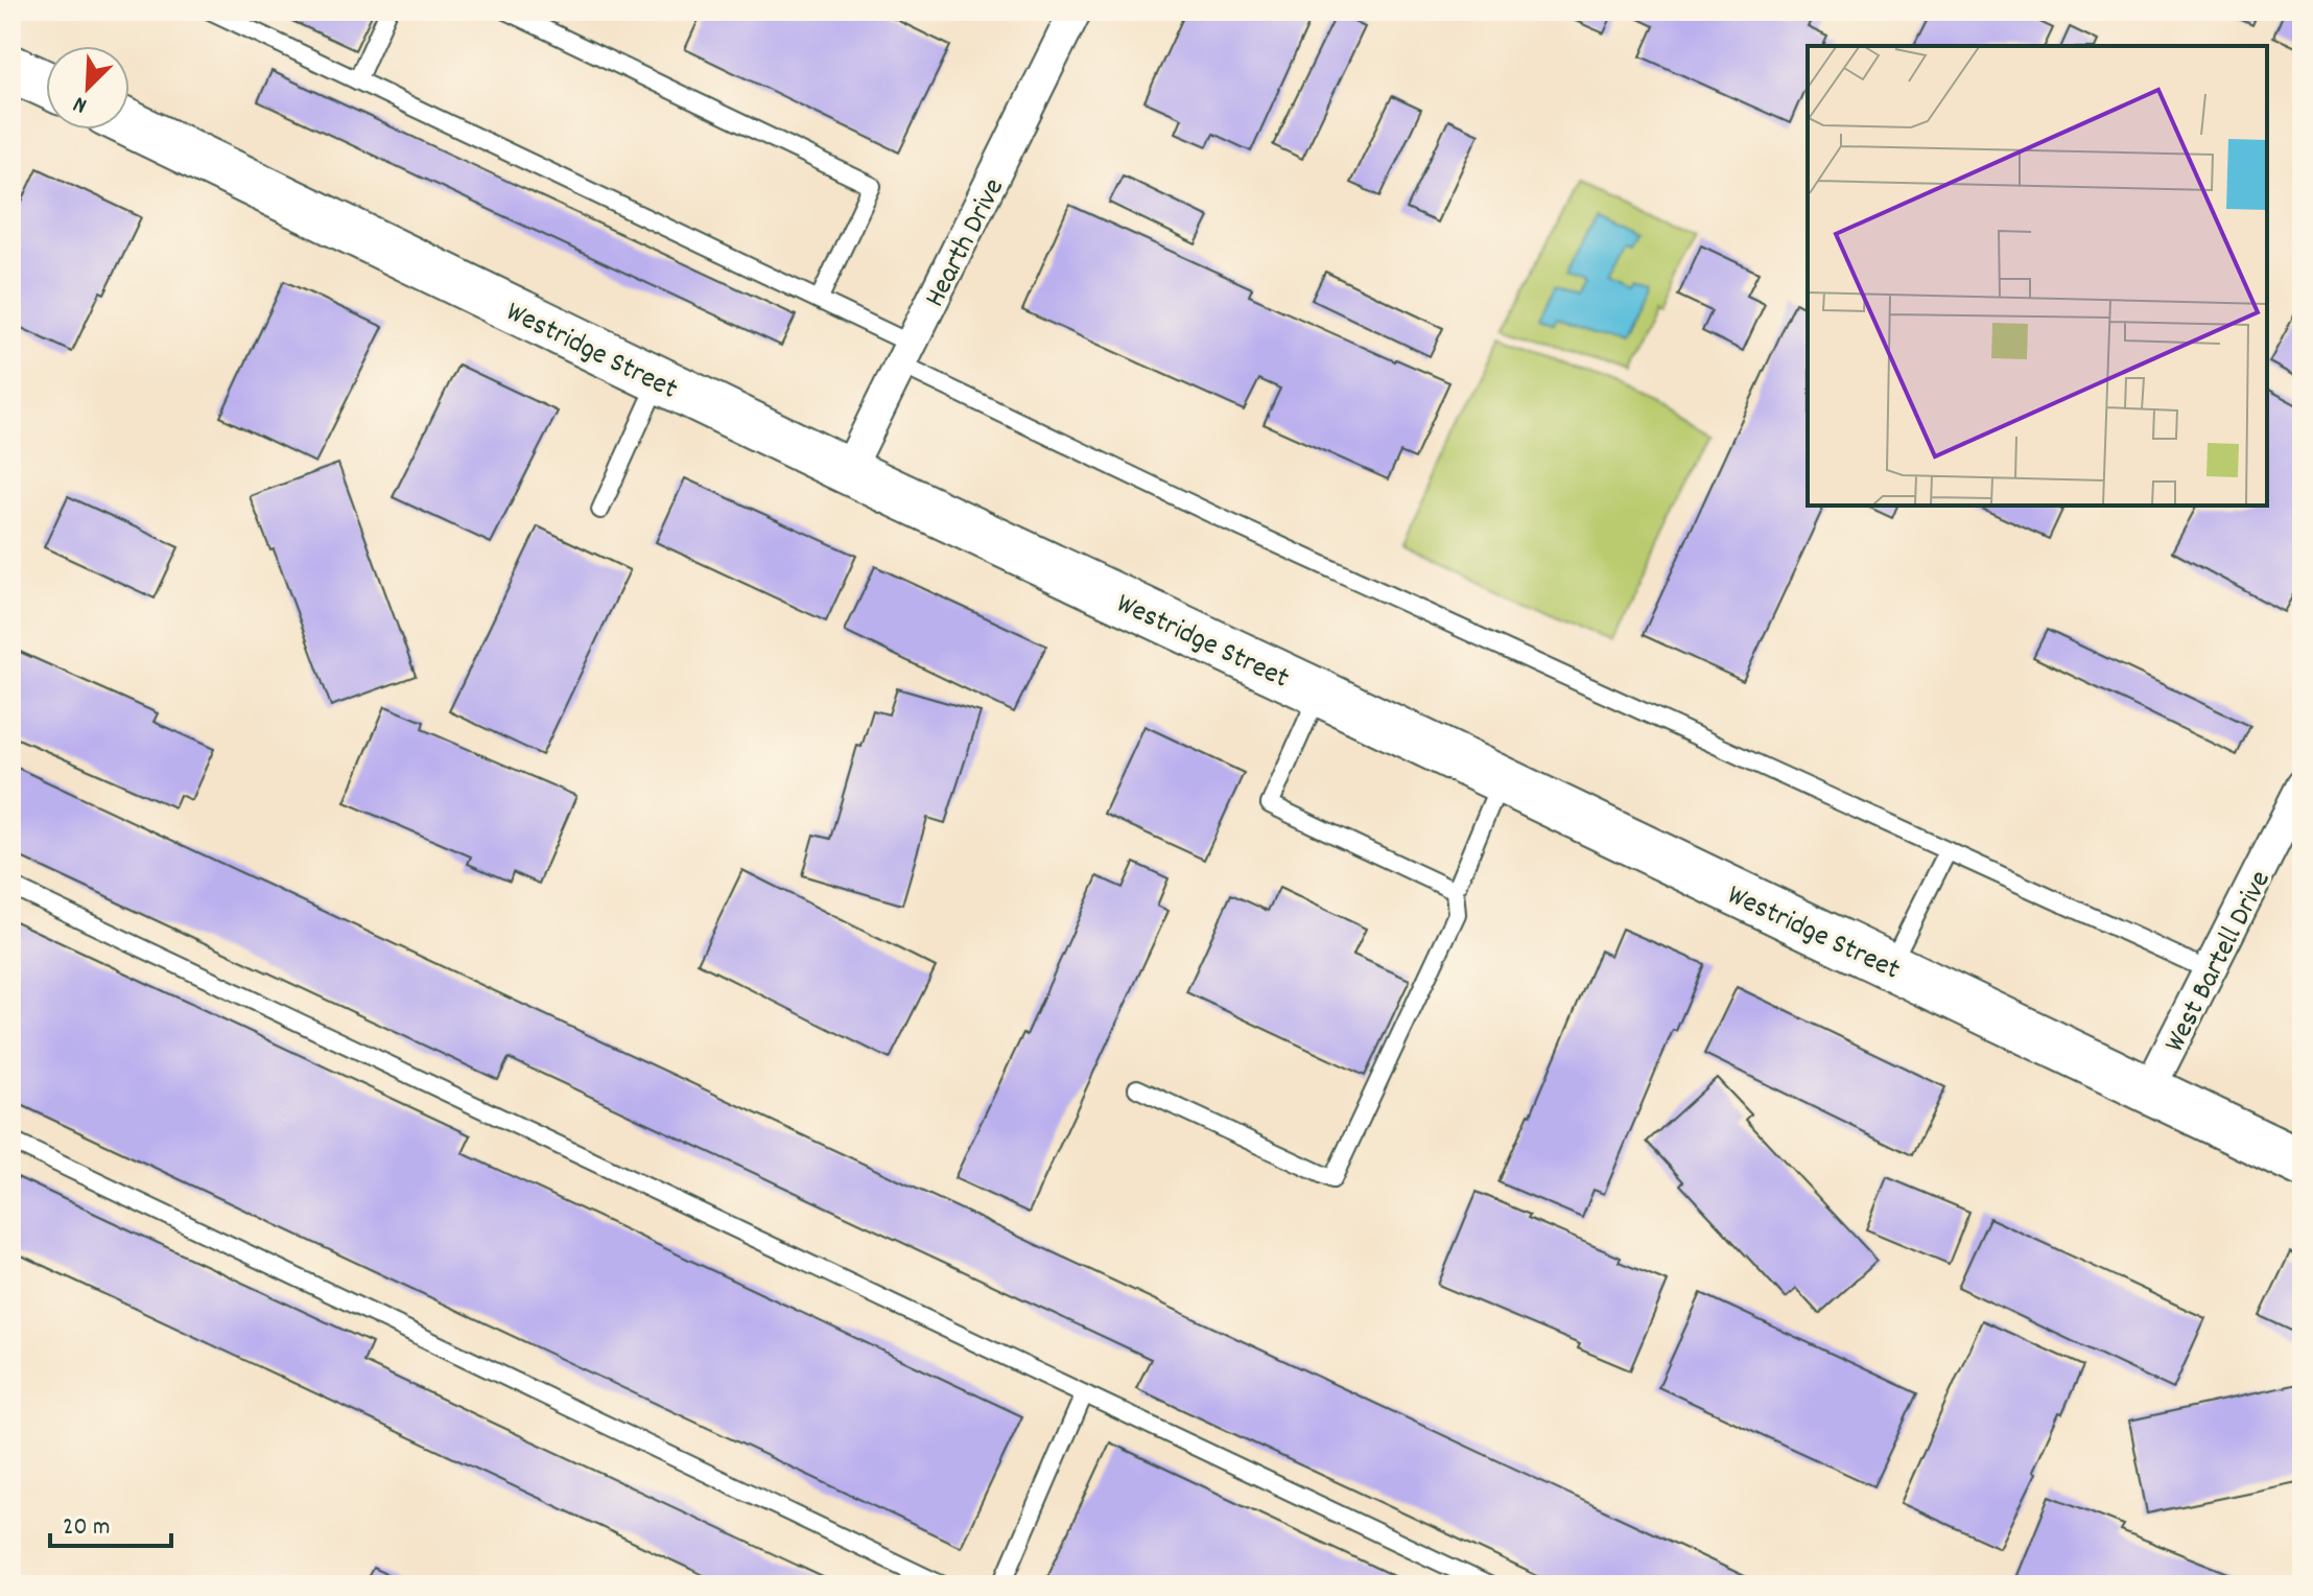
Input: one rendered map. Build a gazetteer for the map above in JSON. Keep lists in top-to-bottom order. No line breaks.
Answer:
{"streets":{"street":["Hearth Drive","Westridge Street","West Bartell Drive"]},"crossings":[["Hearth Drive","Westridge Street"],["Westridge Street","West Bartell Drive"]],"scale_bar":"20 m","north":"bottom left"}
